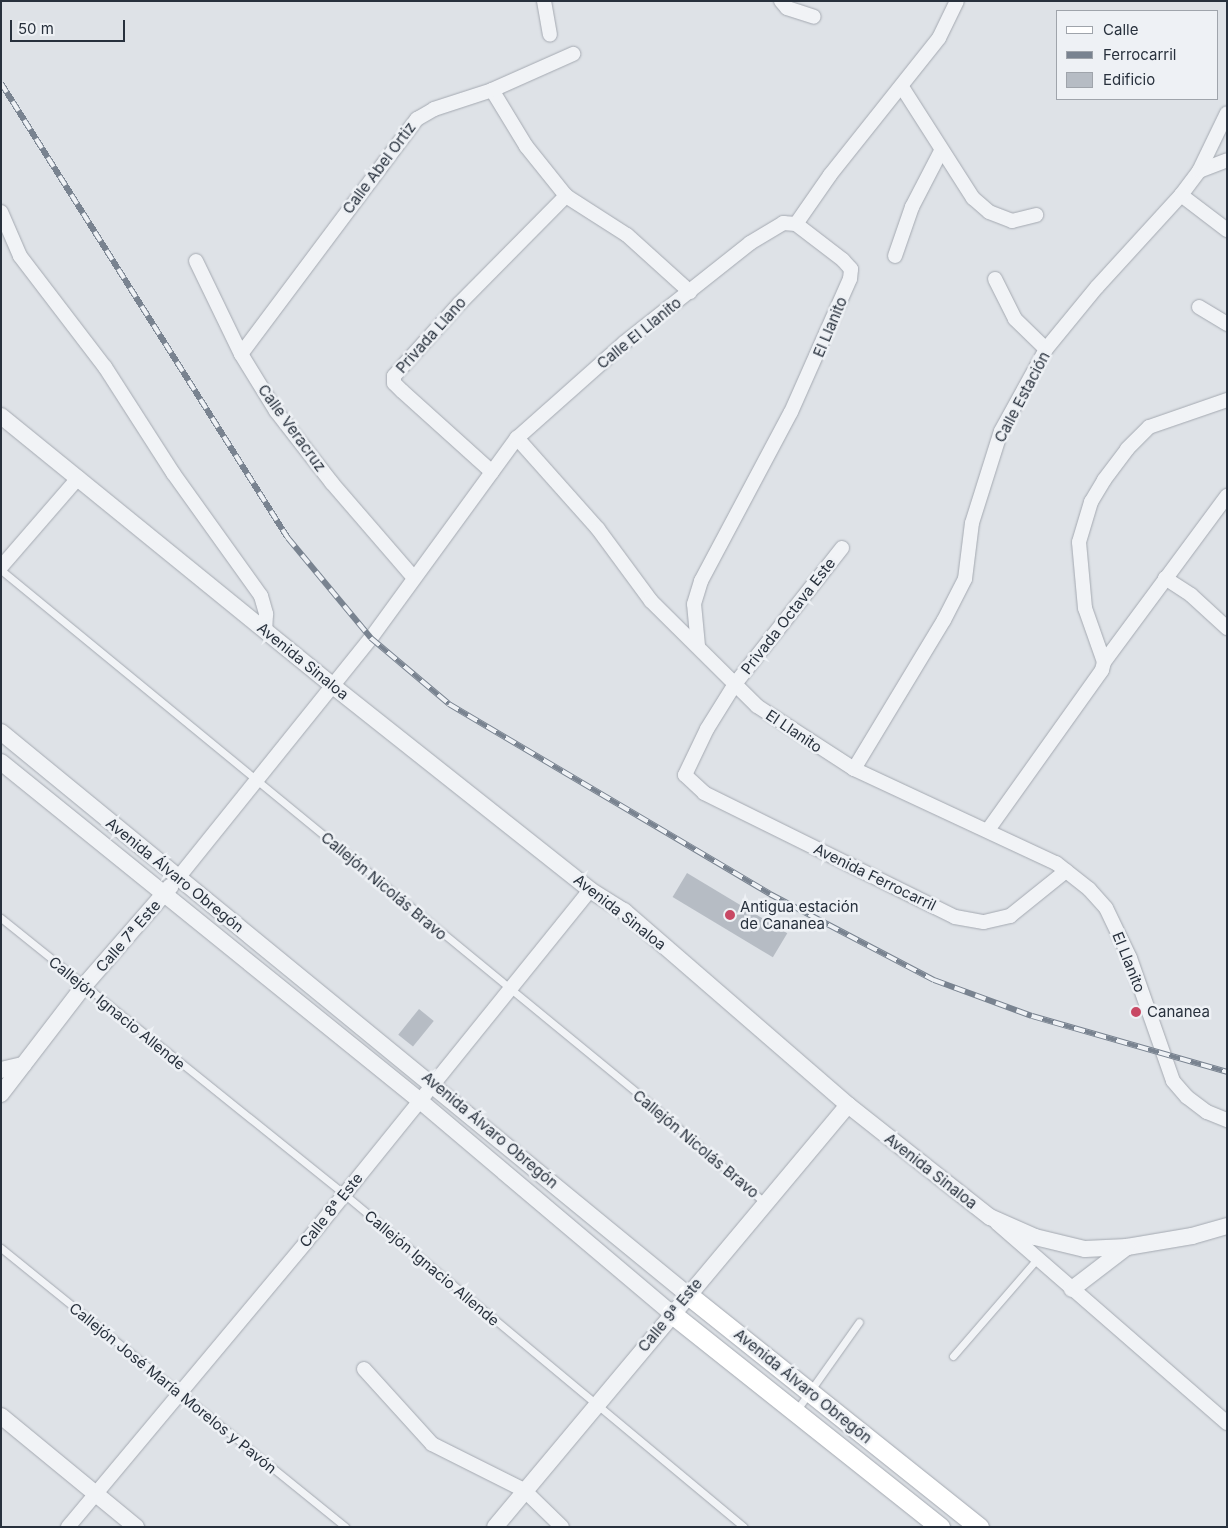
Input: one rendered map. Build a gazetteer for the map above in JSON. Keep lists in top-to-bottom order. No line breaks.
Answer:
{"streets":{"main road":["Avenida Álvaro Obregón"],"street":["Calle Abel Ortiz","El Llanito","Calle El Llanito","Privada Llano","Calle Estación","Calle Veracruz","Privada Octava Este","Avenida Sinaloa","Avenida Ferrocarril","Calle 7ª Este","Calle 8ª Este","Calle 9ª Este"],"lane":["Callejón Nicolás Bravo","Callejón Ignacio Allende","Callejón José María Morelos y Pavón"]},"crossings":[["Calle Abel Ortiz","Calle Veracruz"],["El Llanito","Calle El Llanito"],["El Llanito","Calle Estación"],["El Llanito","Privada Octava Este"],["El Llanito","Avenida Ferrocarril"],["Calle El Llanito","Privada Llano"],["Calle El Llanito","Calle Veracruz"],["Calle El Llanito","Avenida Sinaloa"],["Calle El Llanito","Calle 7ª Este"],["Privada Octava Este","Avenida Ferrocarril"],["Avenida Sinaloa","Calle 7ª Este"],["Avenida Sinaloa","Calle 8ª Este"],["Avenida Sinaloa","Calle 9ª Este"],["Avenida Álvaro Obregón","Calle 7ª Este"],["Avenida Álvaro Obregón","Calle 8ª Este"],["Avenida Álvaro Obregón","Calle 9ª Este"],["Callejón Nicolás Bravo","Calle 7ª Este"],["Callejón Nicolás Bravo","Calle 8ª Este"],["Callejón Nicolás Bravo","Calle 9ª Este"],["Calle 7ª Este","Callejón Ignacio Allende"],["Callejón Ignacio Allende","Calle 8ª Este"],["Callejón Ignacio Allende","Calle 9ª Este"],["Calle 8ª Este","Callejón José María Morelos y Pavón"]],"places":["Antigua estación de Cananea","Cananea"],"legend":["Calle","Ferrocarril","Edificio"],"scale_bar":"50 m"}
